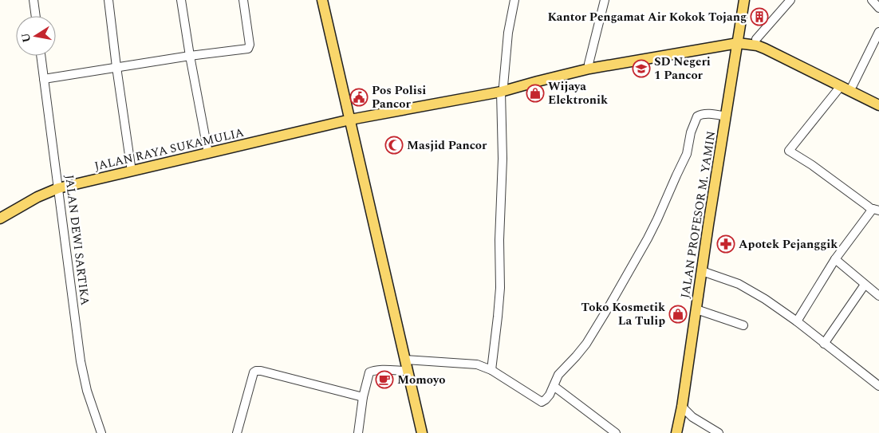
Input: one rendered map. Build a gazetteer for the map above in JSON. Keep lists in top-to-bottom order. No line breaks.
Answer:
{"streets":{"main road":["JALAN RAYA SUKAMULIA","JALAN PROFESOR M. YAMIN"],"street":["JALAN DEWI SARTIKA"]},"crossings":[["JALAN RAYA SUKAMULIA","JALAN DEWI SARTIKA"]],"places":{"building":["Kantor Pengamat Air Kokok Tojang"],"school or university":["SD Negeri 1 Pancor"],"shop":["Wijaya Elektronik","Toko Kosmetik La Tulip"],"public building":["Pos Polisi Pancor"],"mosque":["Masjid Pancor"],"pharmacy":["Apotek Pejanggik"],"cafe":["Momoyo"]},"north":"left"}
